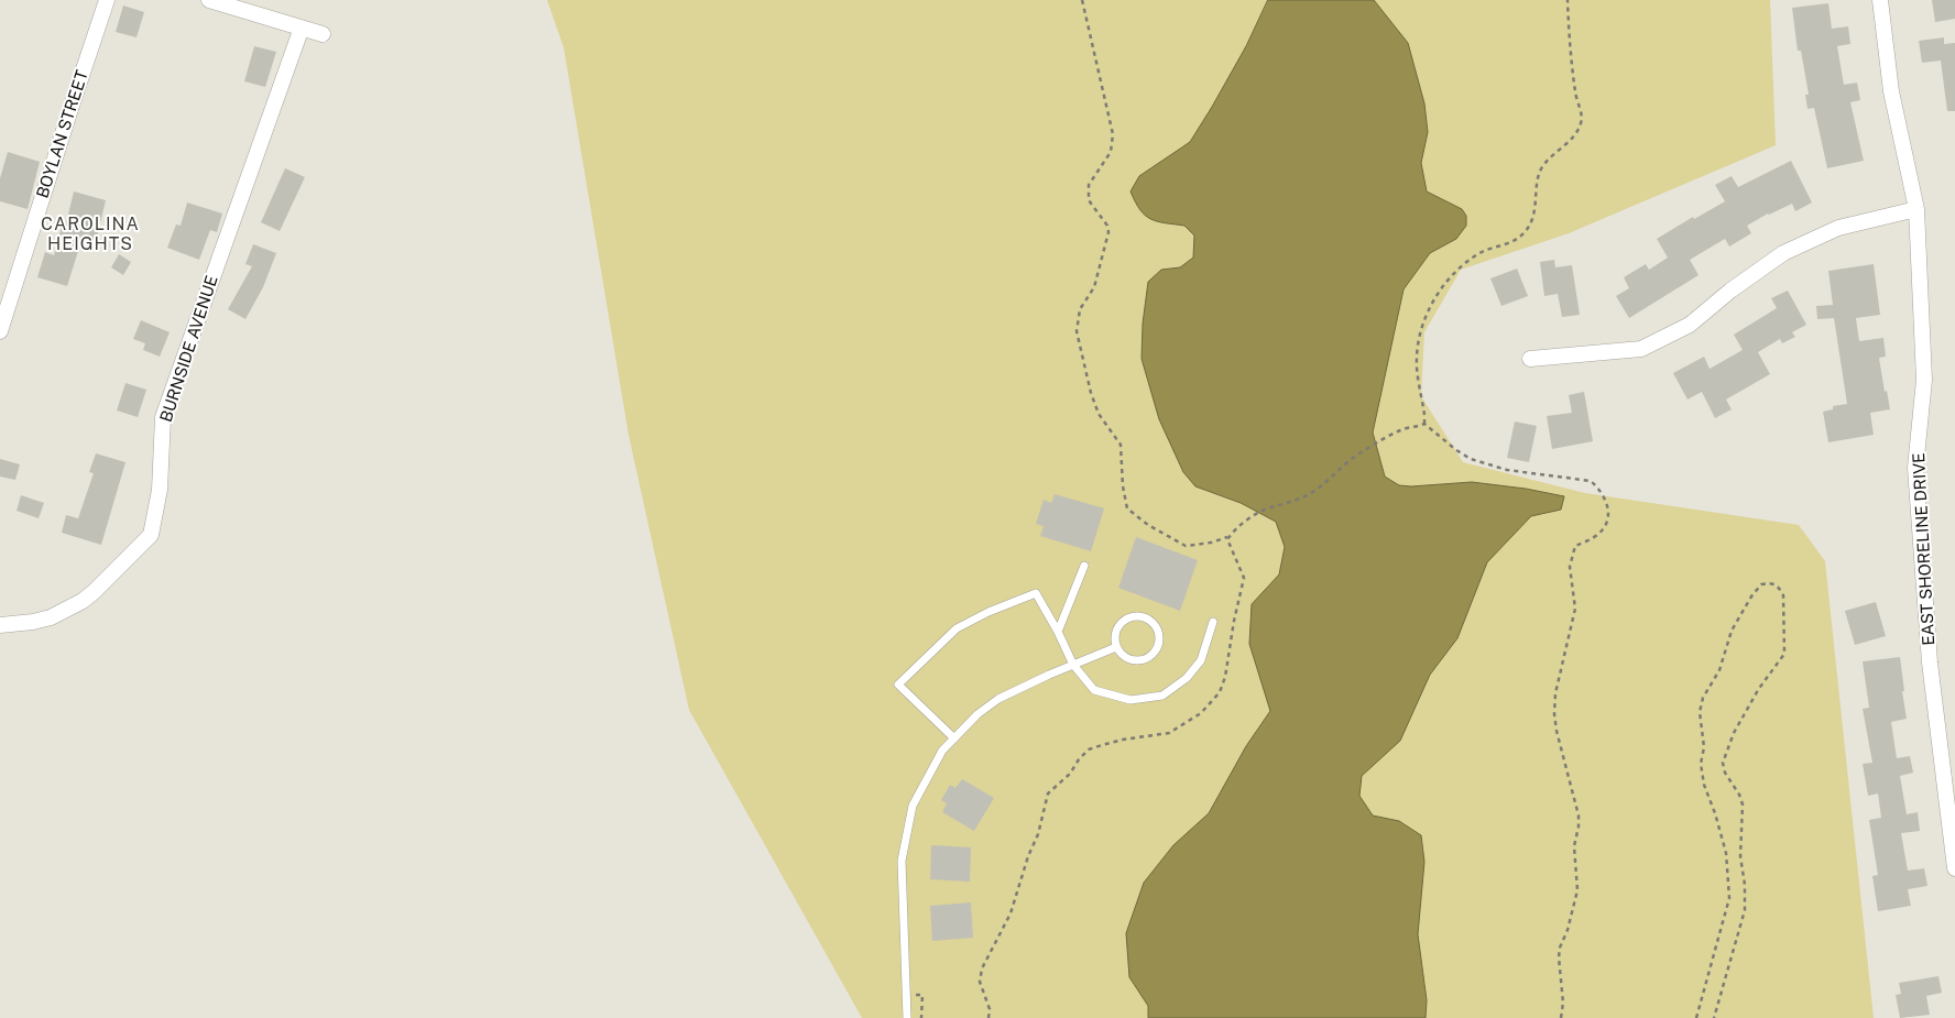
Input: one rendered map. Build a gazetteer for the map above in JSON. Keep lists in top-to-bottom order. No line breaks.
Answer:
{"streets":{"street":["BOYLAN STREET","BURNSIDE AVENUE","EAST SHORELINE DRIVE"]},"districts":["CAROLINA HEIGHTS"]}
